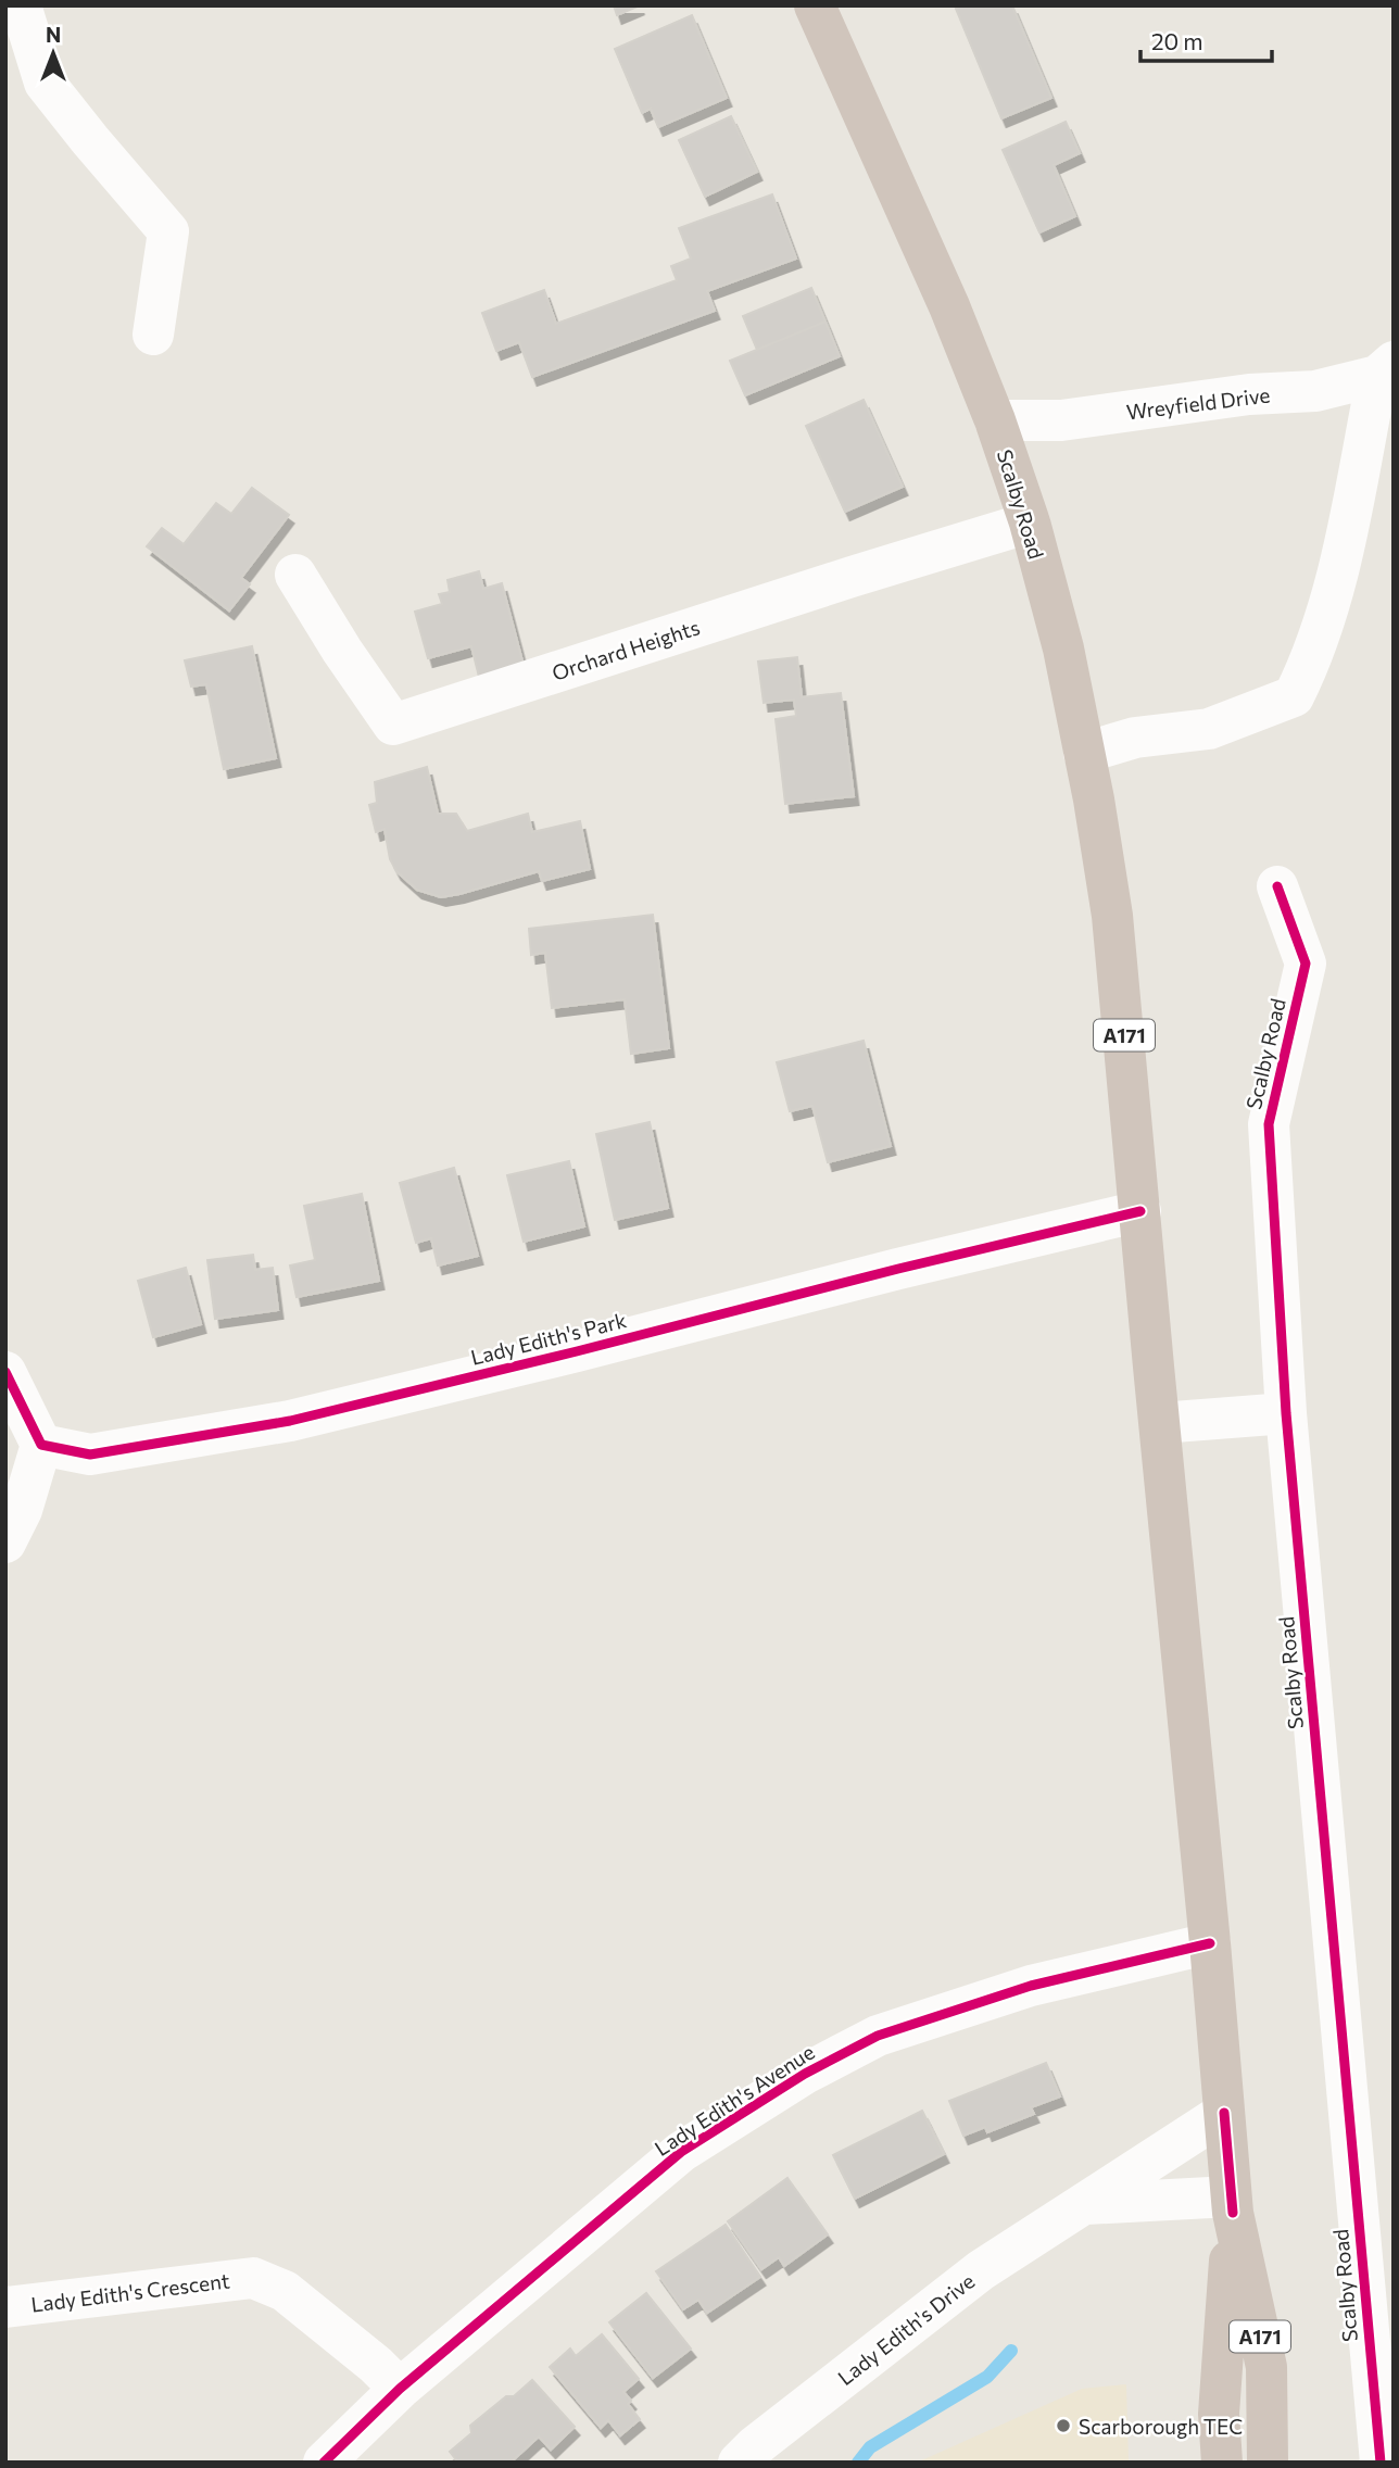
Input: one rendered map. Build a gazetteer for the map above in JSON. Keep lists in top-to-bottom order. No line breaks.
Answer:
{"streets":{"highway":["Scalby Road","A171"],"street":["Wreyfield Drive","Orchard Heights","Lady Edith's Park","Lady Edith's Avenue","Lady Edith's Crescent","Lady Edith's Drive"]},"crossings":[["Wreyfield Drive","Scalby Road"],["Scalby Road","Orchard Heights"],["Scalby Road","Lady Edith's Park"],["Scalby Road","Lady Edith's Avenue"],["Scalby Road","Lady Edith's Drive"],["Lady Edith's Avenue","Lady Edith's Crescent"]],"places":["Scarborough TEC"],"scale_bar":"20 m","north":"top"}
